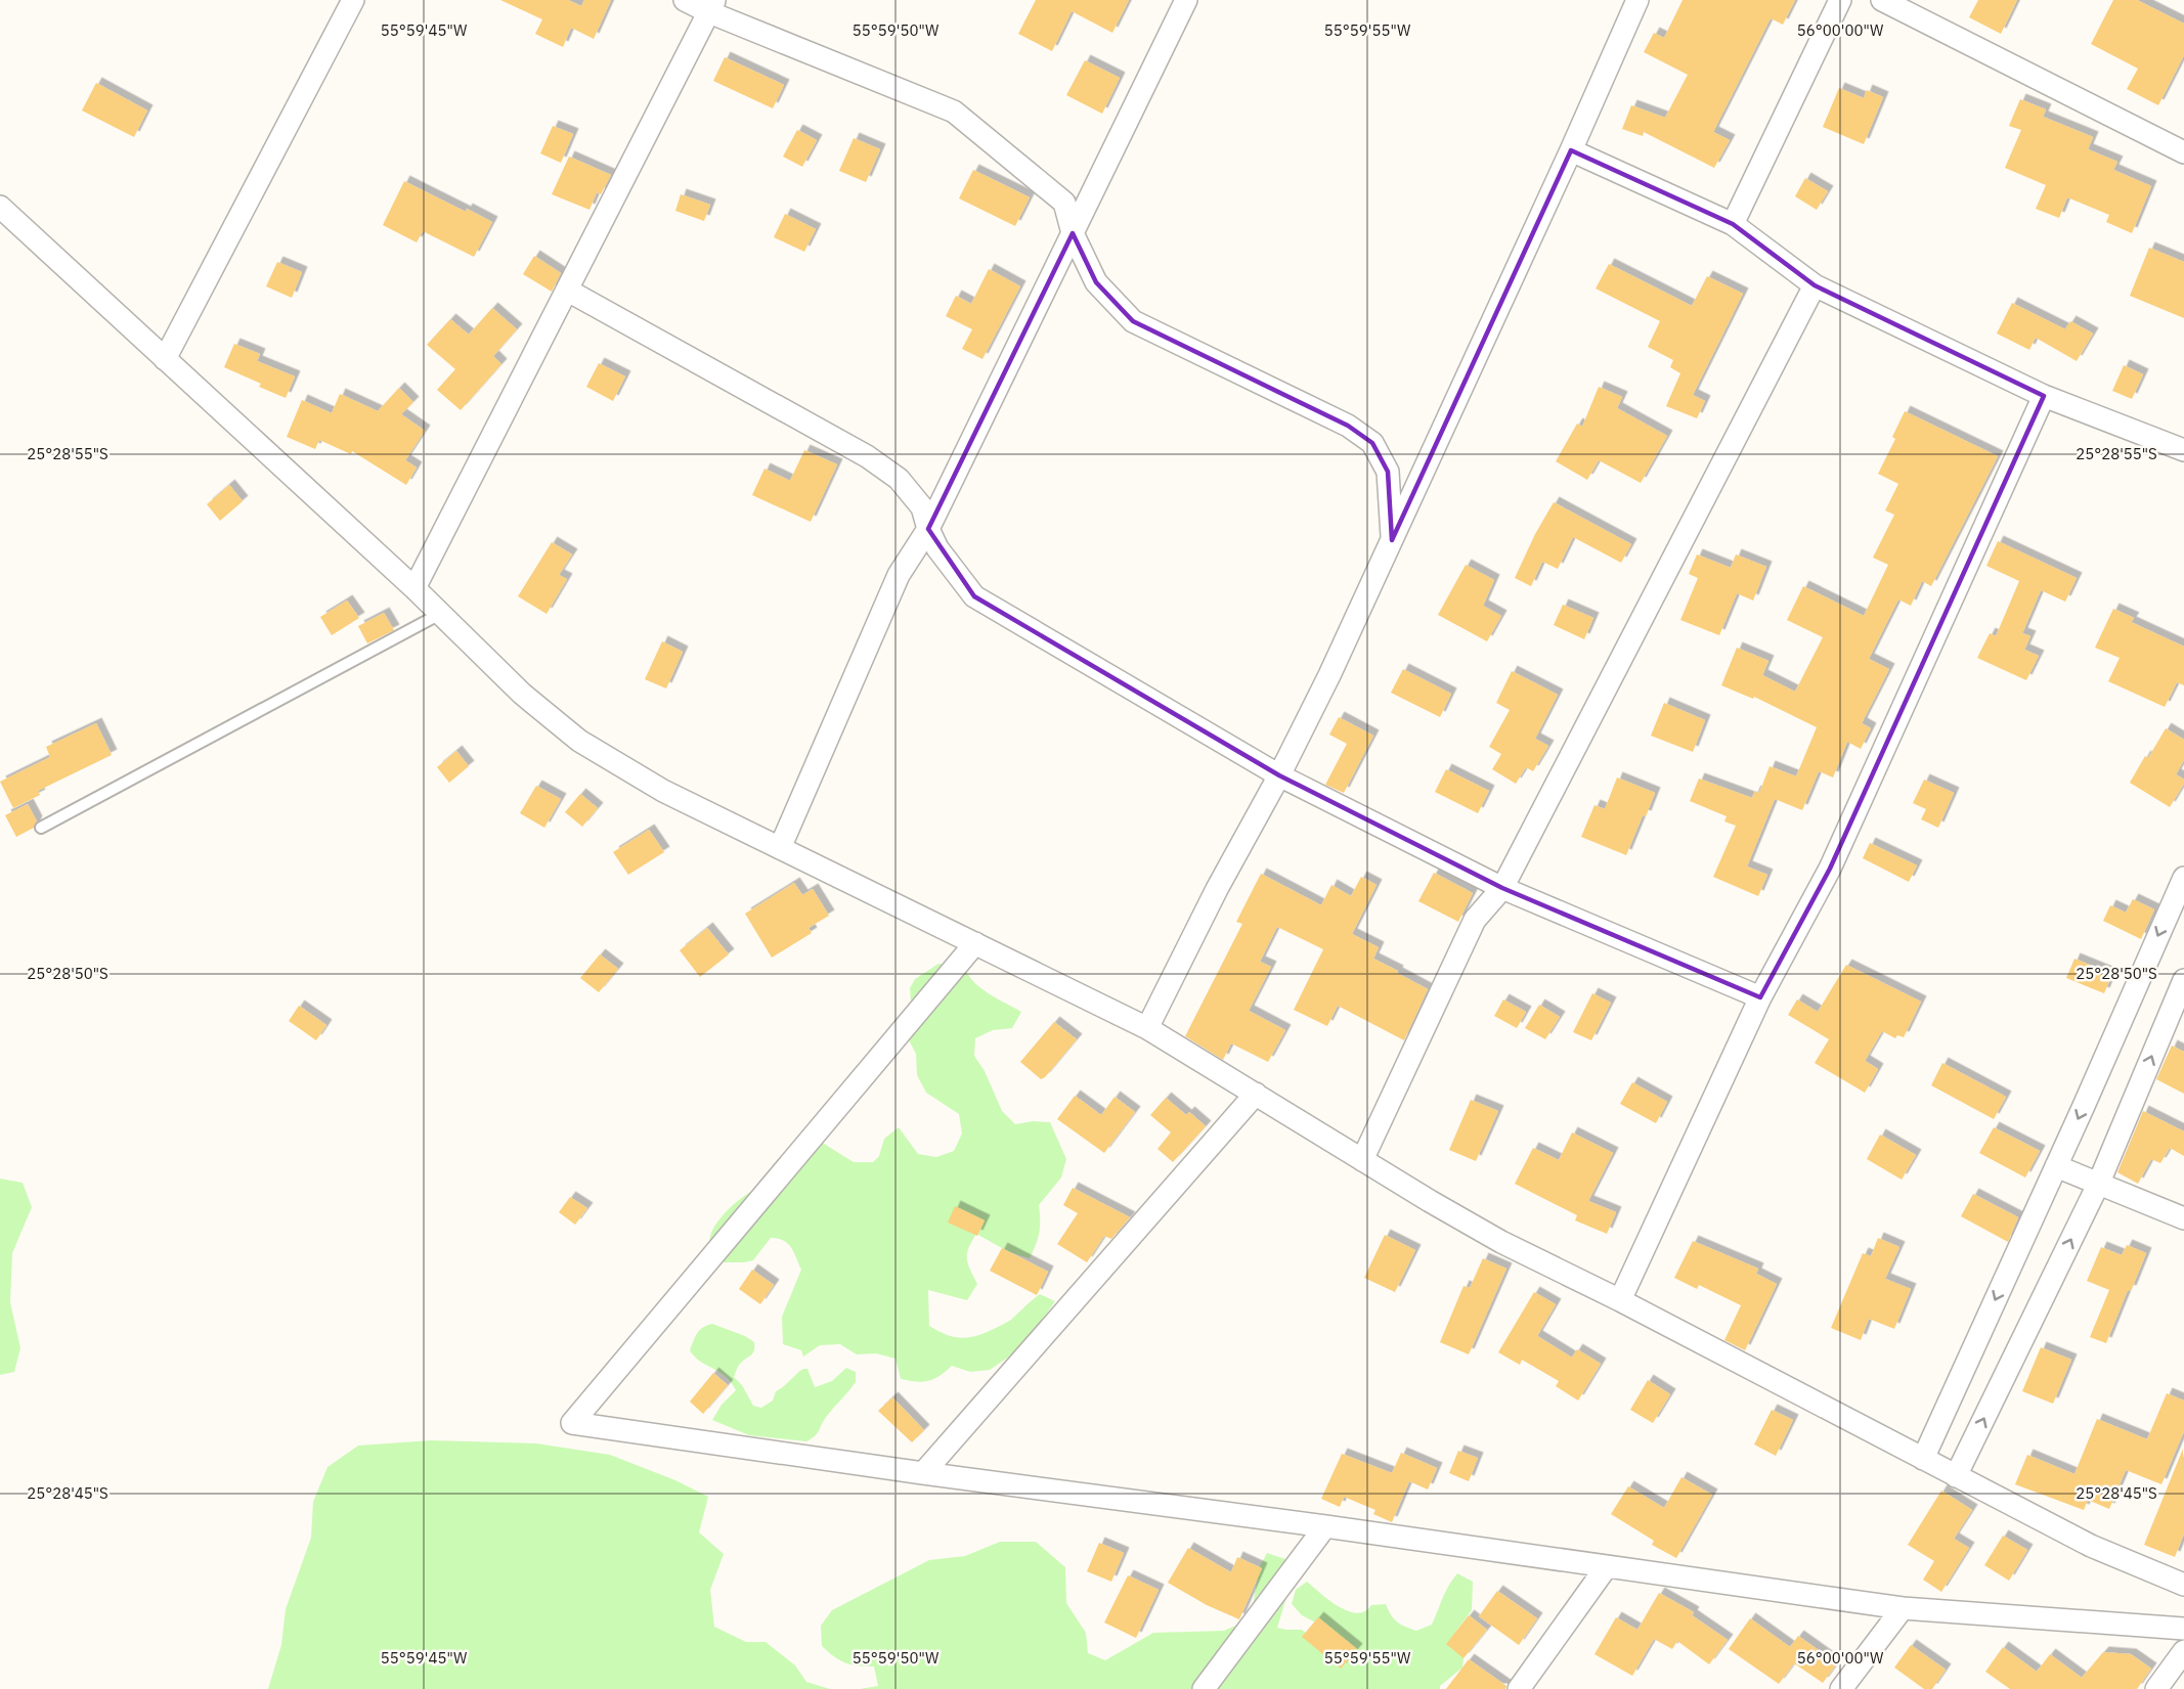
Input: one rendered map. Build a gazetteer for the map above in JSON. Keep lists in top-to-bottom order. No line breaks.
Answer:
{"coordinates":["55°59'45\"W","55°59'50\"W","55°59'55\"W","56°00'00\"W","25°28'55\"S","25°28'50\"S","25°28'45\"S"]}
